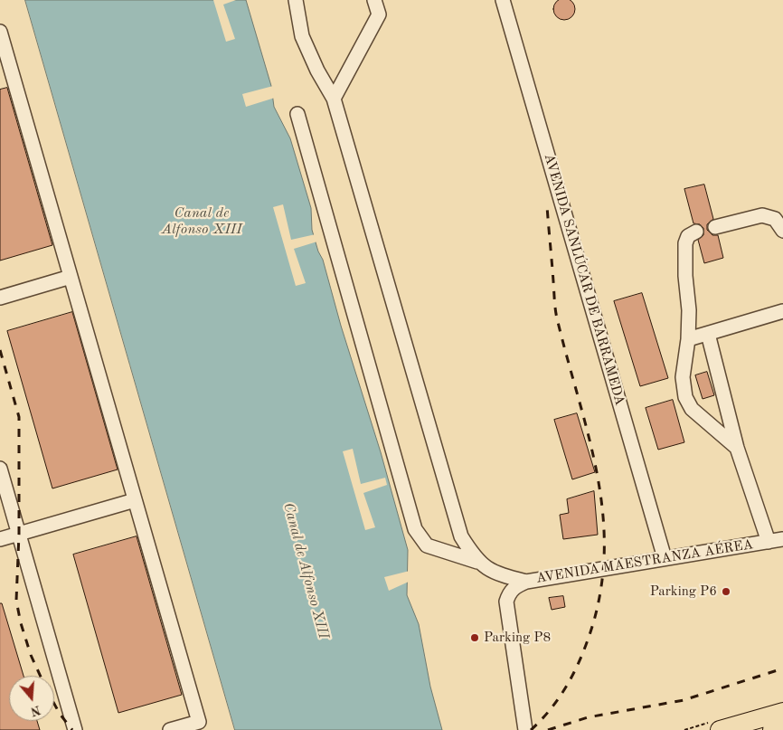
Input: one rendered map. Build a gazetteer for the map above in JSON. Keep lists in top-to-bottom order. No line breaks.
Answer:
{"streets":{"street":["AVENIDA SANLÚCAR DE BARRAMEDA","AVENIDA MAESTRANZA AÉREA"]},"crossings":[["AVENIDA SANLÚCAR DE BARRAMEDA","AVENIDA MAESTRANZA AÉREA"]],"water":["Canal de Alfonso XIII"],"places":["Parking P6","Parking P8"],"north":"bottom"}
